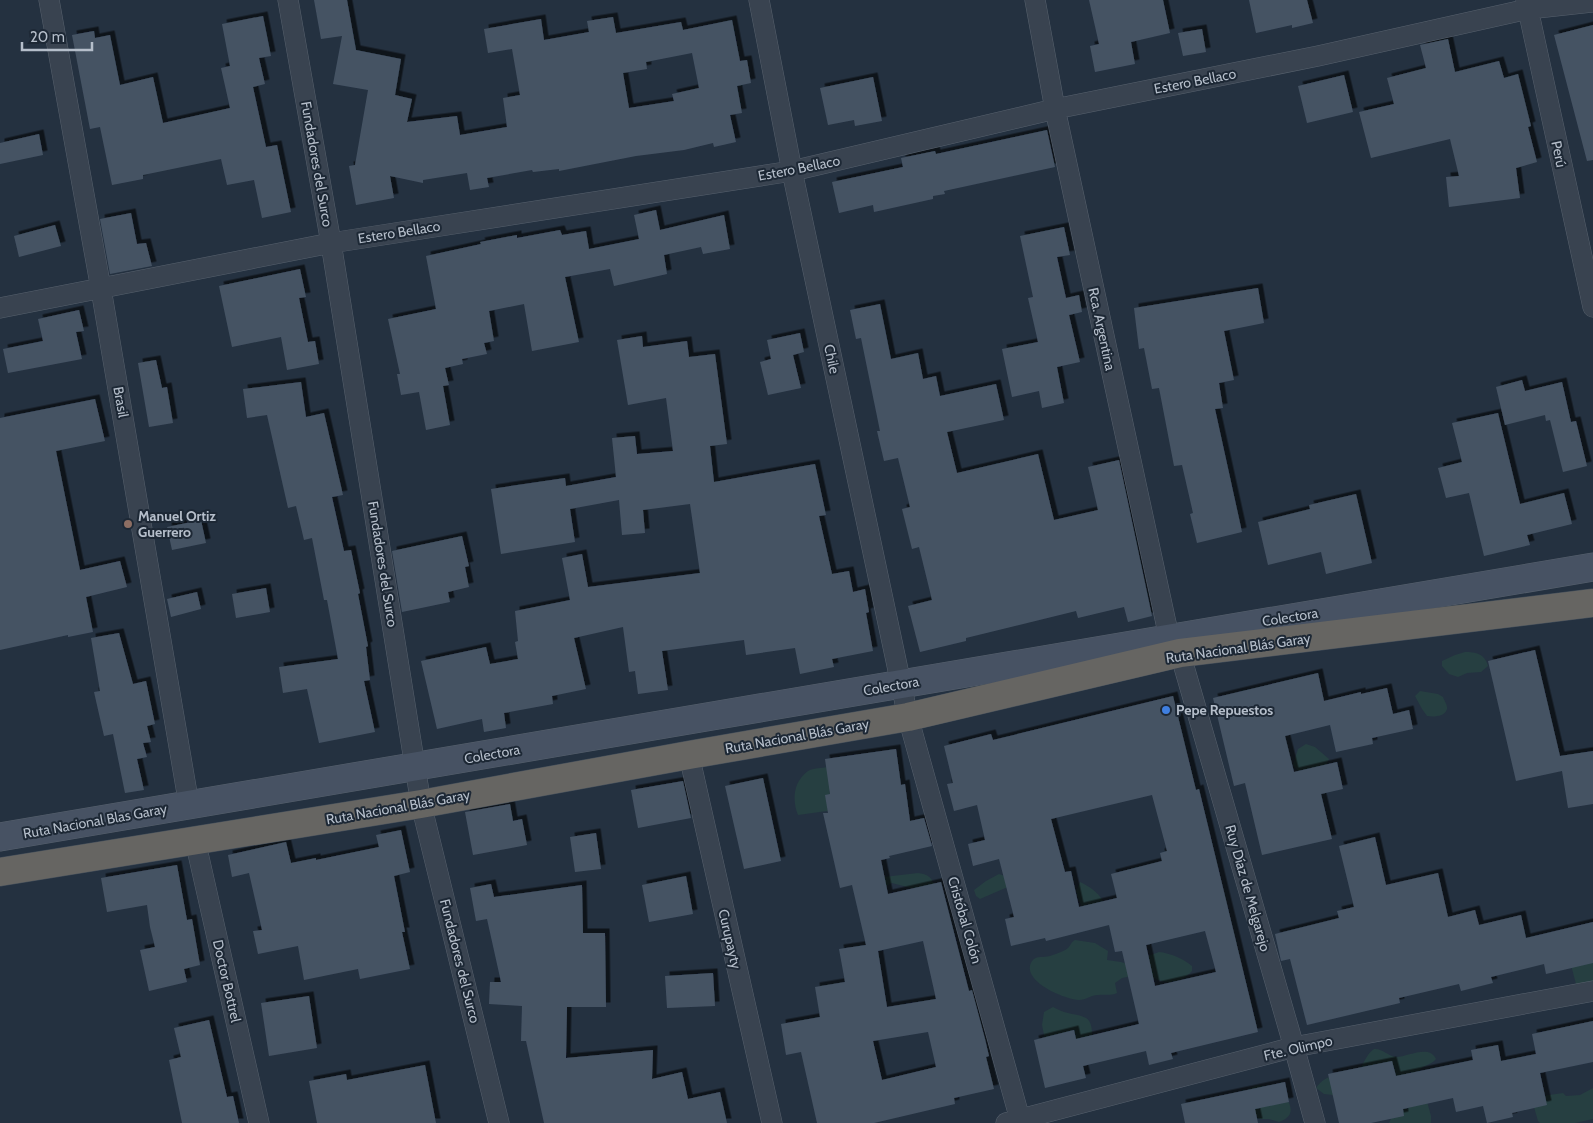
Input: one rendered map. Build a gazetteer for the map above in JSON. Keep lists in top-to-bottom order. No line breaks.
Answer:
{"streets":{"highway":["Ruta Nacional Blás Garay"],"main road":["Colectora","Ruta Nacional Blas Garay"],"street":["Estero Bellaco","Perú","Fundadores del Surco","Rca. Argentina","Chile","Brasil","Ruy Díaz de Melgarejo","Cristóbal Colón","Curupayty","Doctor Bottrel","Fte. Olimpo"]},"crossings":[["Estero Bellaco","Perú"],["Estero Bellaco","Fundadores del Surco"],["Estero Bellaco","Rca. Argentina"],["Estero Bellaco","Chile"],["Estero Bellaco","Brasil"],["Fundadores del Surco","Colectora"],["Fundadores del Surco","Ruta Nacional Blás Garay"],["Rca. Argentina","Colectora"],["Rca. Argentina","Ruta Nacional Blás Garay"],["Rca. Argentina","Ruy Díaz de Melgarejo"],["Chile","Colectora"],["Chile","Ruta Nacional Blás Garay"],["Chile","Cristóbal Colón"],["Brasil","Colectora"],["Brasil","Ruta Nacional Blas Garay"],["Colectora","Ruta Nacional Blás Garay"],["Colectora","Ruta Nacional Blas Garay"],["Colectora","Ruy Díaz de Melgarejo"],["Ruta Nacional Blás Garay","Ruy Díaz de Melgarejo"],["Ruta Nacional Blás Garay","Cristóbal Colón"],["Ruta Nacional Blás Garay","Curupayty"],["Ruta Nacional Blás Garay","Doctor Bottrel"],["Ruy Díaz de Melgarejo","Fte. Olimpo"],["Cristóbal Colón","Fte. Olimpo"]],"places":["Manuel Ortiz Guerrero","Pepe Repuestos"],"scale_bar":"20 m"}
